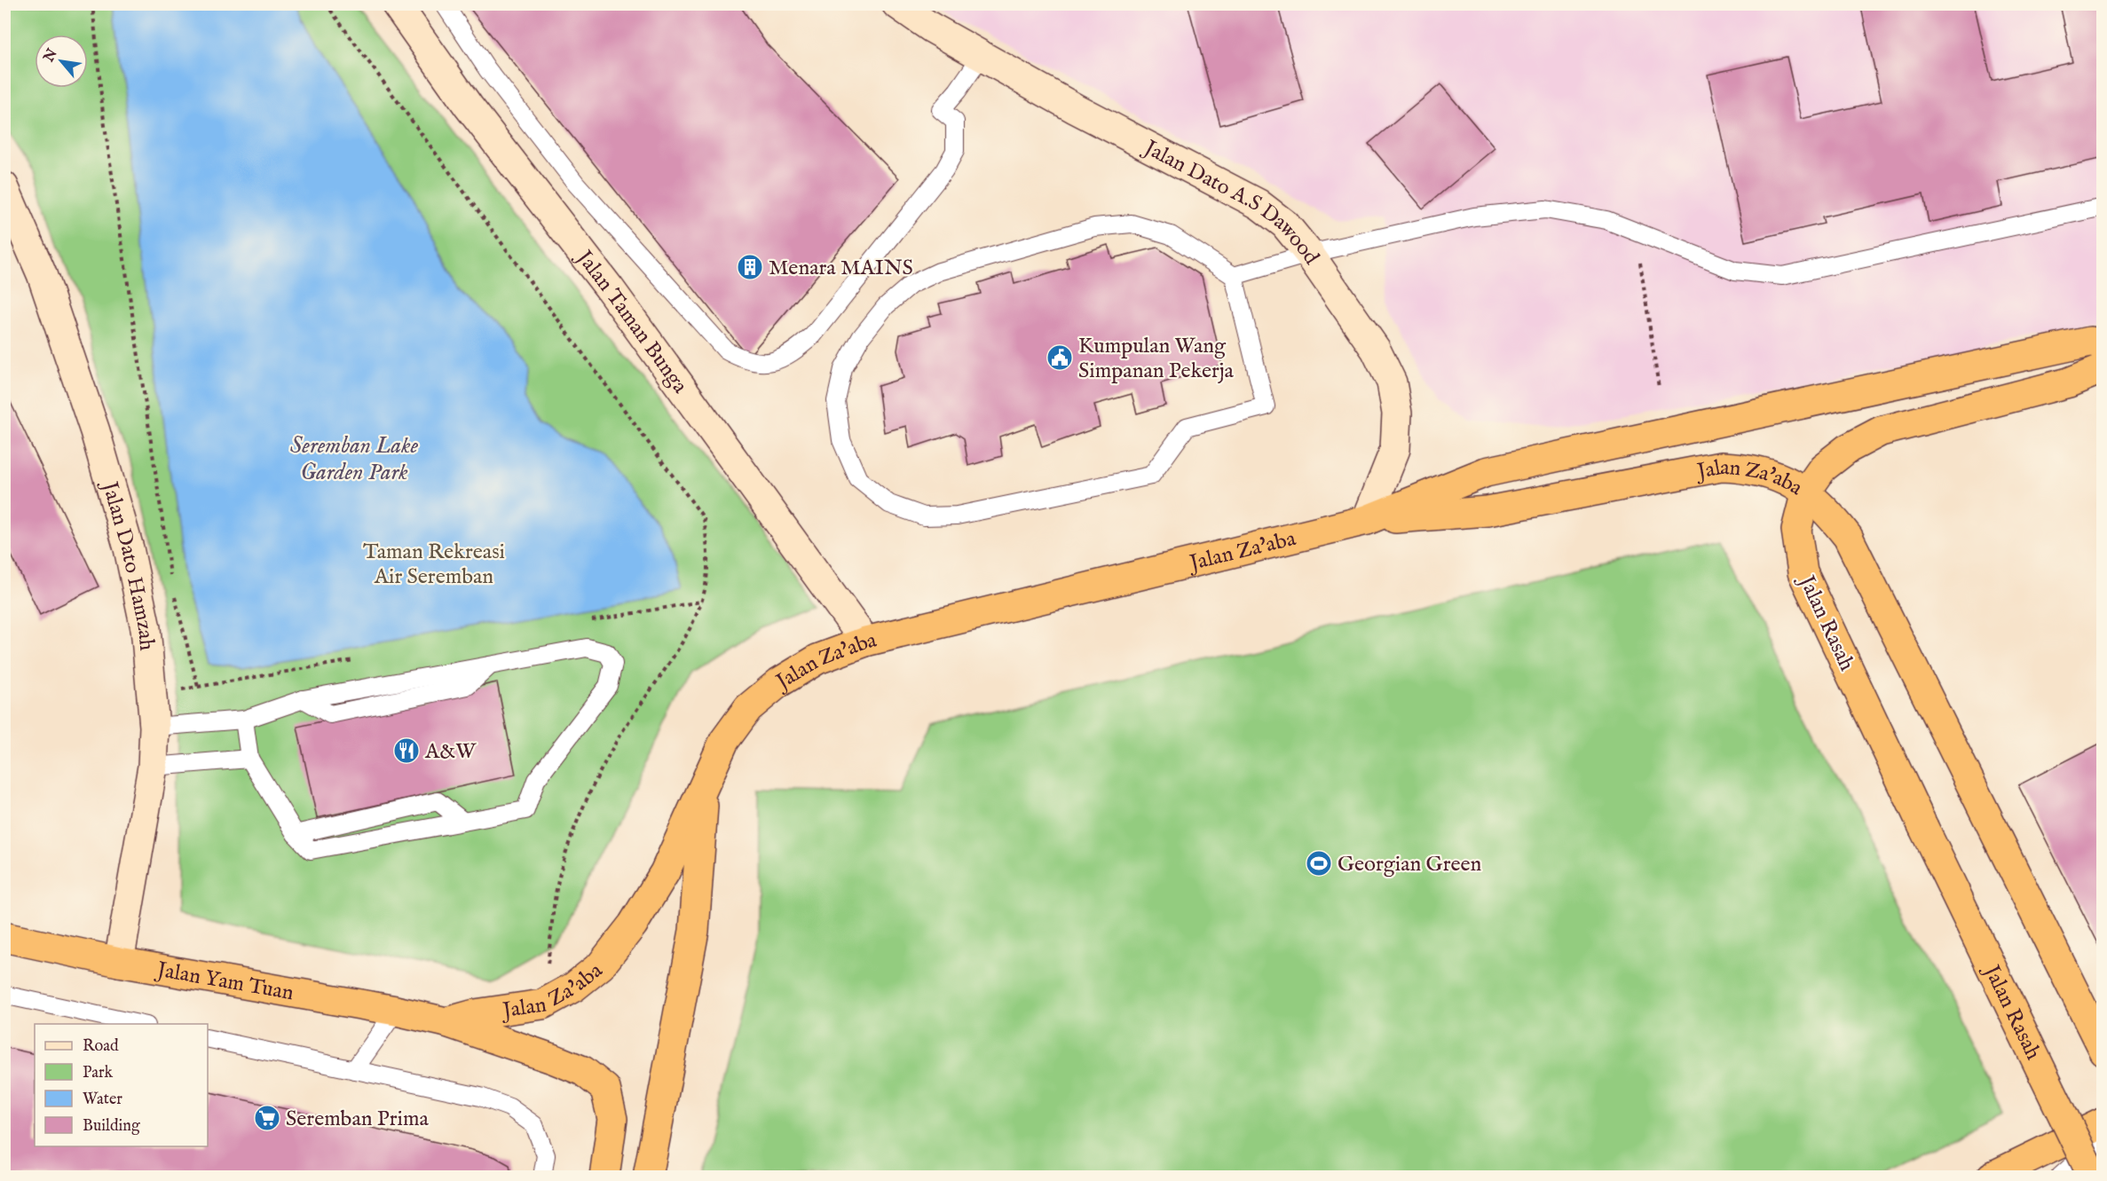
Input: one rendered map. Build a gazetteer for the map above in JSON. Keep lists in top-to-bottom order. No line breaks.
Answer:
{"streets":{"highway":["Jalan Za'aba","Jalan Rasah","Jalan Yam Tuan"],"street":["Jalan Dato A.S Dawood","Jalan Taman Bunga","Jalan Dato Hamzah"]},"crossings":[["Jalan Dato A.S Dawood","Jalan Za'aba"],["Jalan Taman Bunga","Jalan Za'aba"],["Jalan Za'aba","Jalan Rasah"],["Jalan Za'aba","Jalan Yam Tuan"],["Jalan Dato Hamzah","Jalan Yam Tuan"]],"water":["Seremban Lake Garden Park"],"parks":["Taman Rekreasi Air Seremban"],"places":{"building":["Menara MAINS"],"public building":["Kumpulan Wang Simpanan Pekerja"],"restaurant":["A&W"],"sports":["Georgian Green"],"supermarket":["Seremban Prima"]},"legend":["Road","Park","Water","Building"],"north":"top left"}
